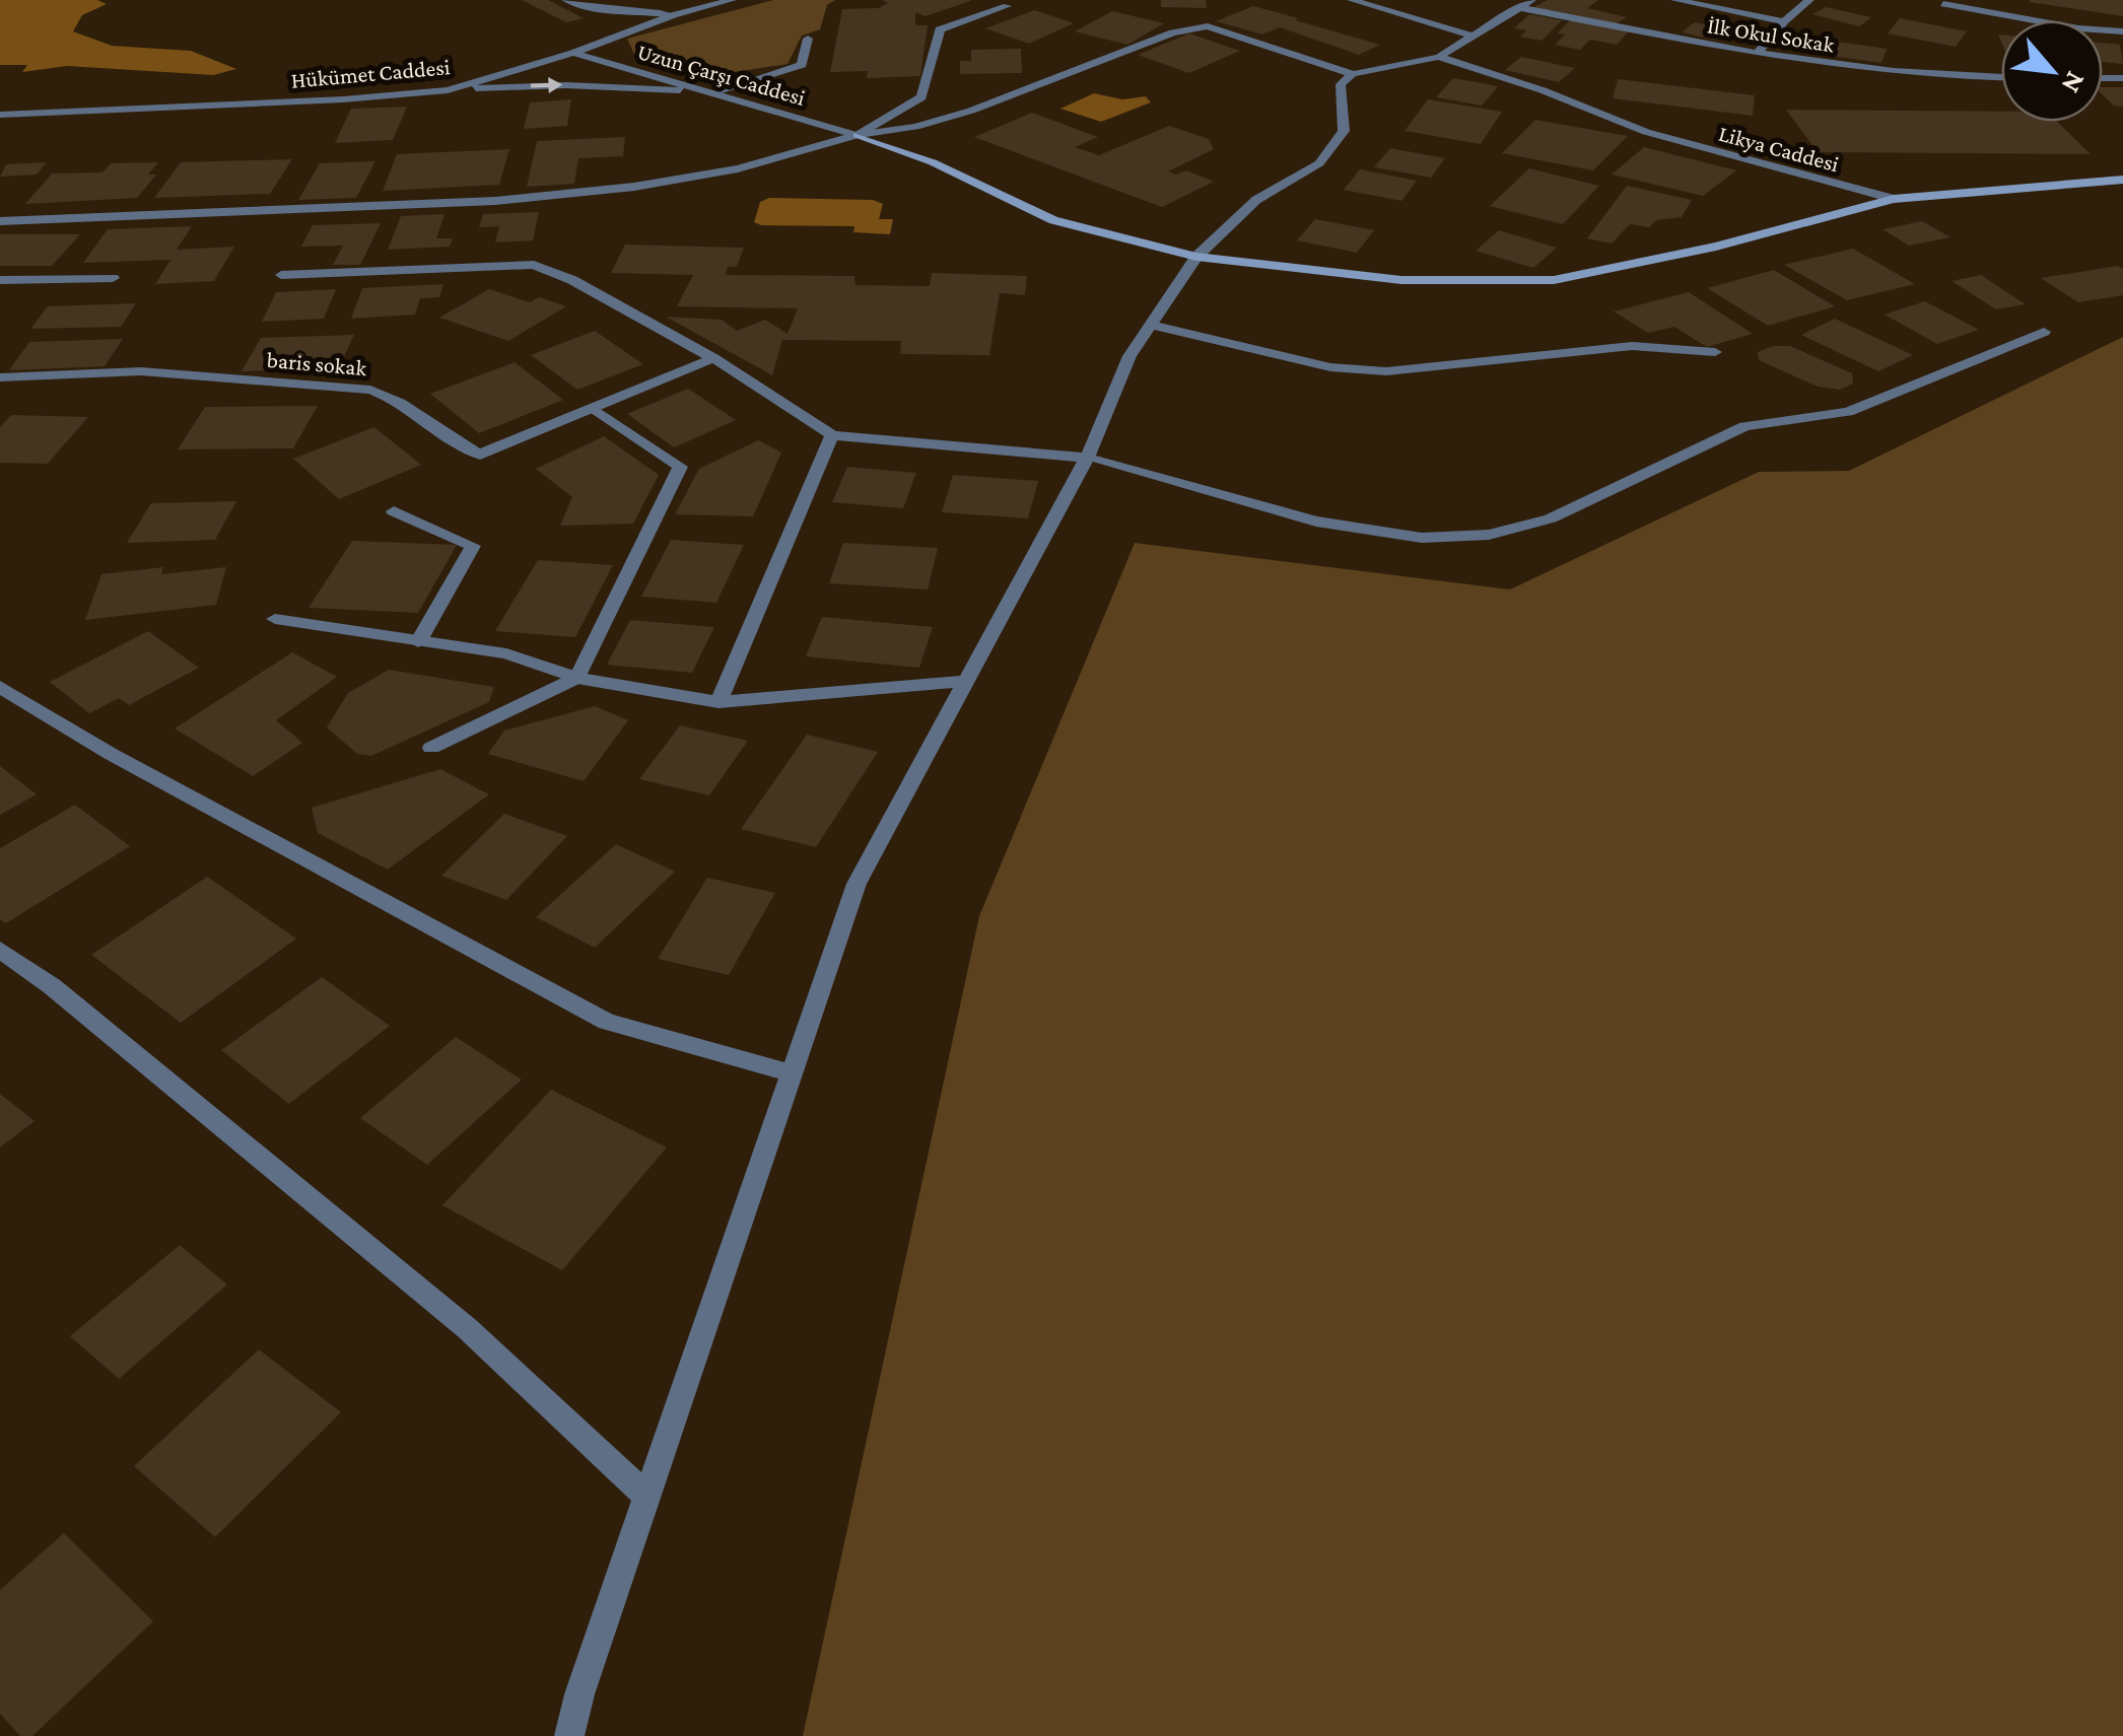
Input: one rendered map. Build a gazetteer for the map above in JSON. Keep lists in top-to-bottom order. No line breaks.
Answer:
{"streets":{"street":["İlk Okul Sokak","Hükümet Caddesi","Uzun Çarşı Caddesi","Likya Caddesi","baris sokak"]},"crossings":[["Hükümet Caddesi","Uzun Çarşı Caddesi"]],"north":"bottom right"}
